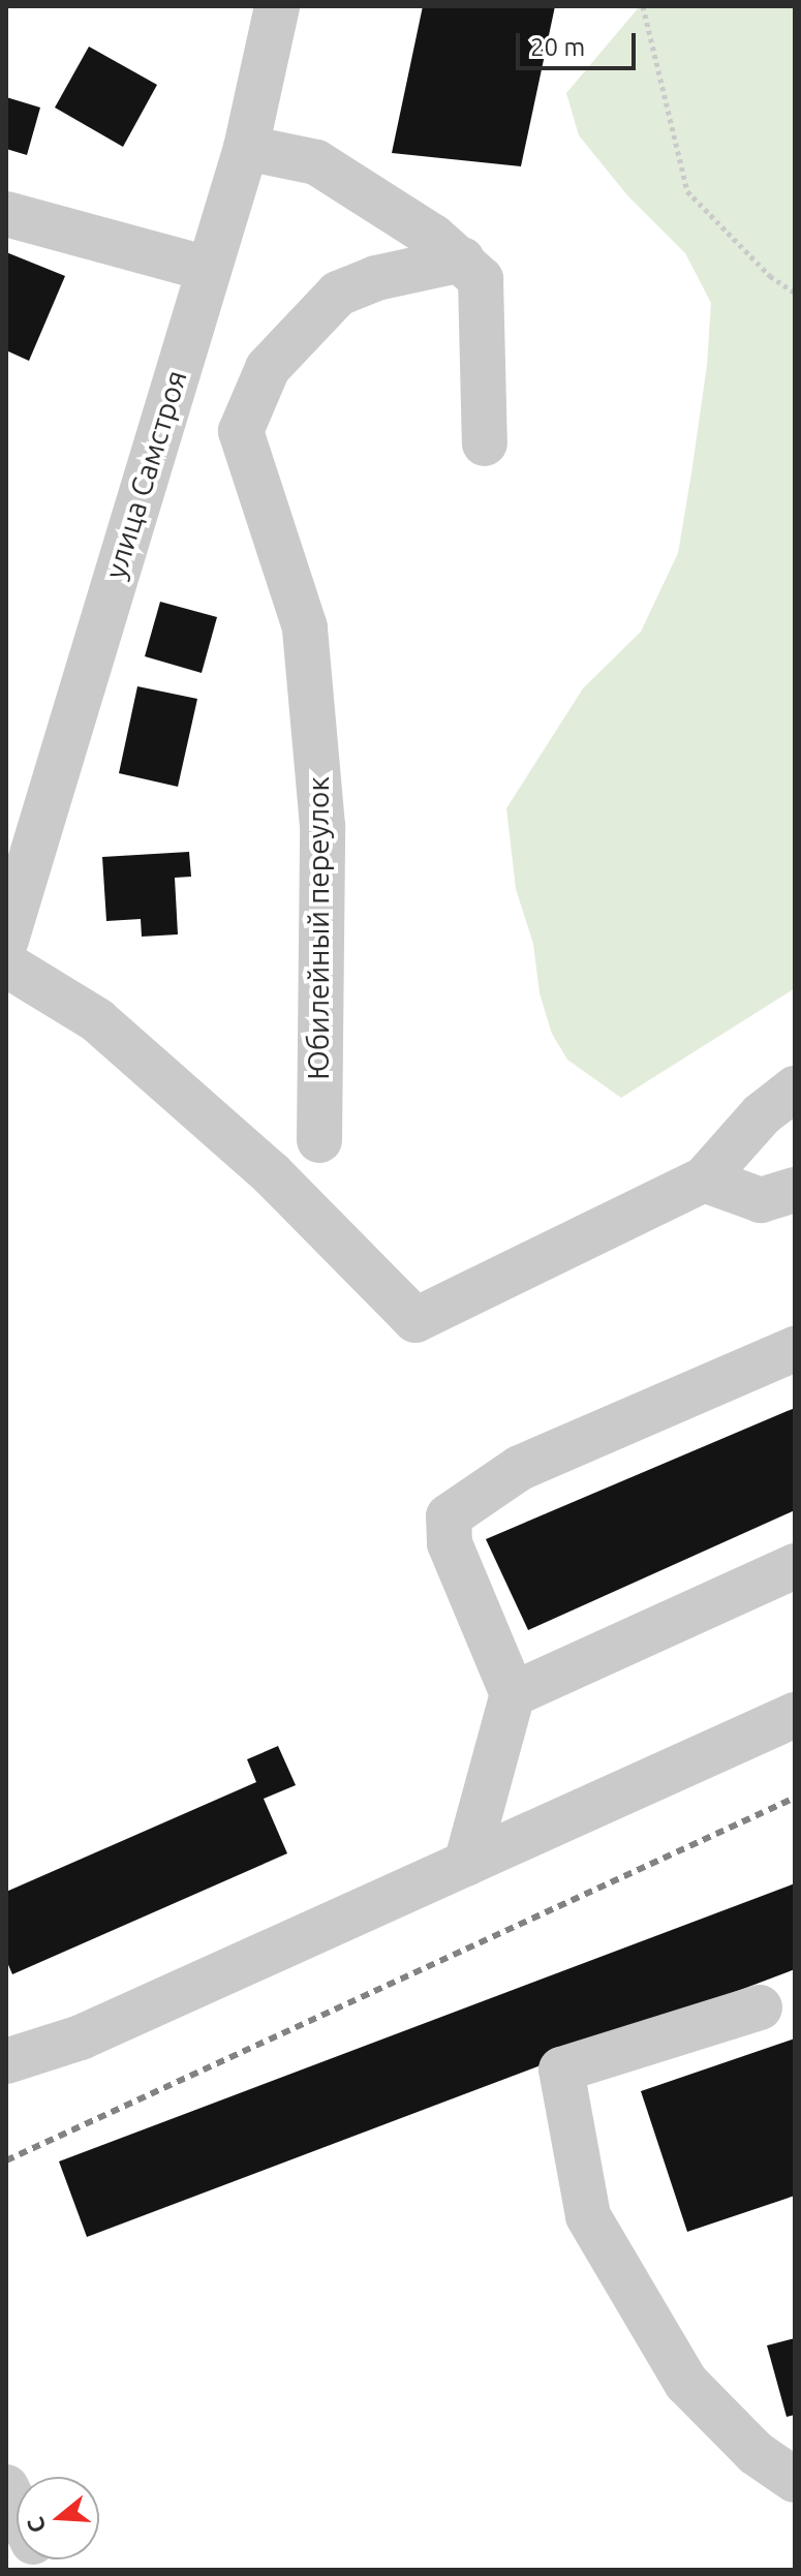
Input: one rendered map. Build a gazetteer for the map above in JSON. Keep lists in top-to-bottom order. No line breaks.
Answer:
{"streets":{"street":["улица Самстроя","Юбилейный переулок"]},"scale_bar":"20 m","north":"left"}
